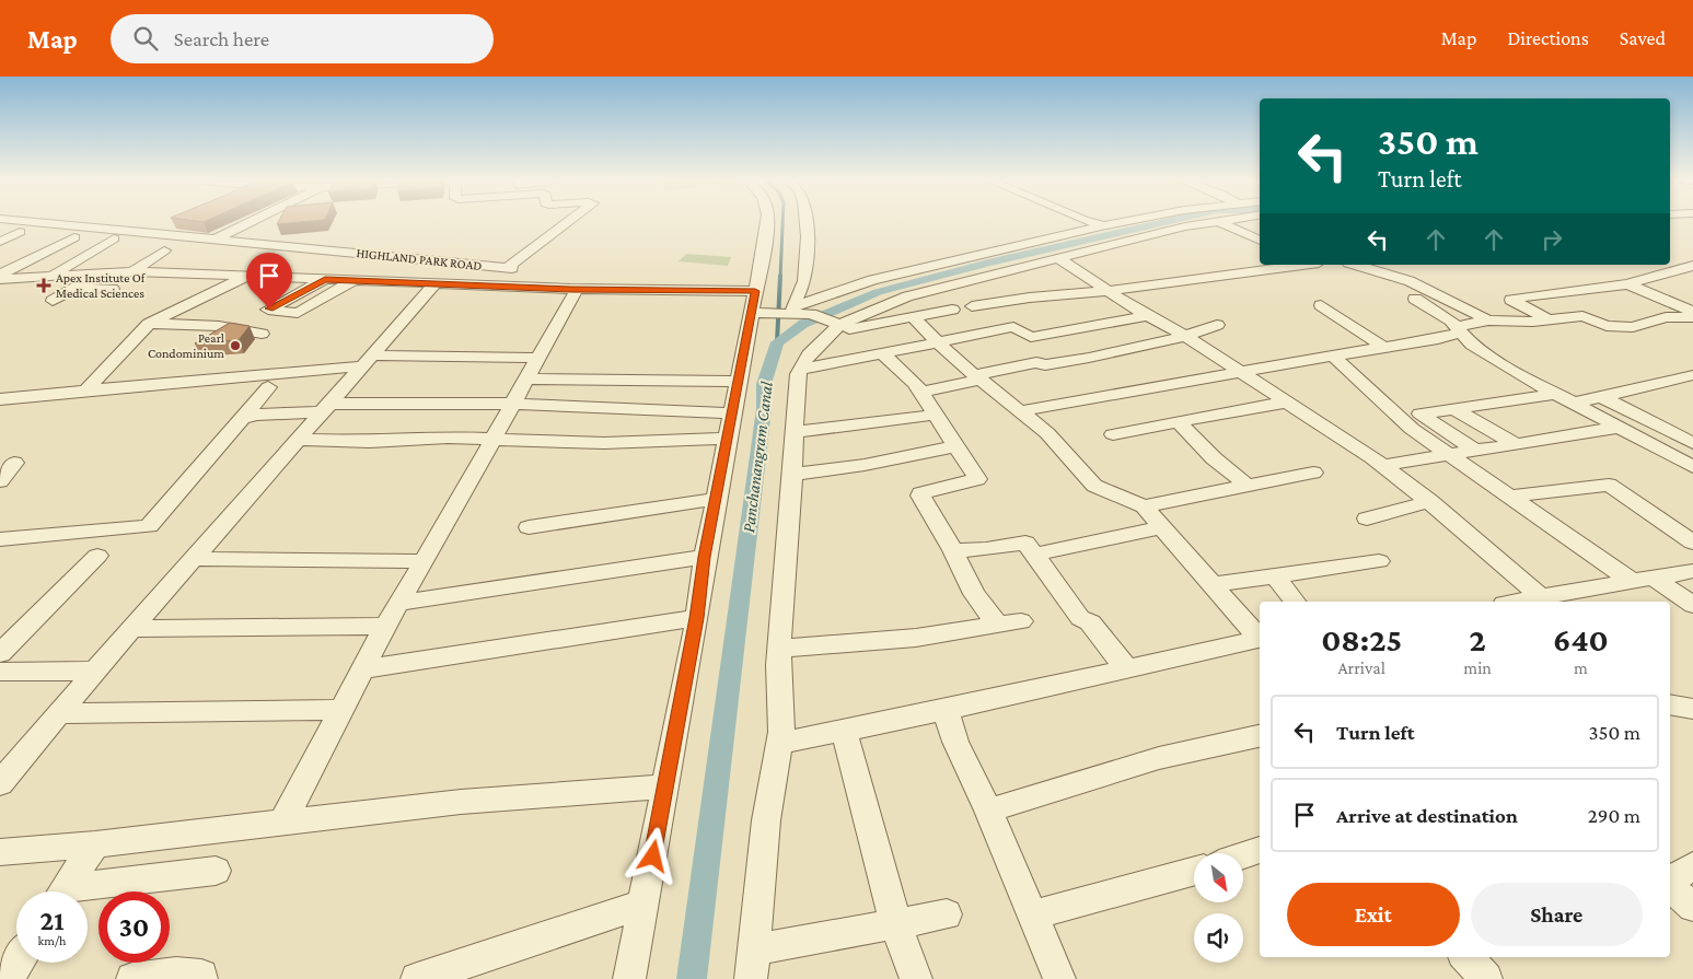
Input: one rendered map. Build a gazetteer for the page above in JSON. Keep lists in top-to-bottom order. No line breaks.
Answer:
{"streets":{"street":["HIGHLAND PARK ROAD"]},"water":["Panchanangram Canal"],"places":{"health":["Apex Institute Of Medical Sciences"],"other":["Pearl Condominium"]},"north":"bottom right","page":{"header":"Map","search":"Search here","nav":["Map","Directions","Saved"],"turn":["350 m","Turn left"],"eta":["08:25","Arrival","2","min","640","m"],"list":[{"name":"Turn left","value":"350 m"},{"name":"Arrive at destination","value":"290 m"}],"buttons":["Exit","Share"],"speed":"21 km/h","limit":"30"}}
